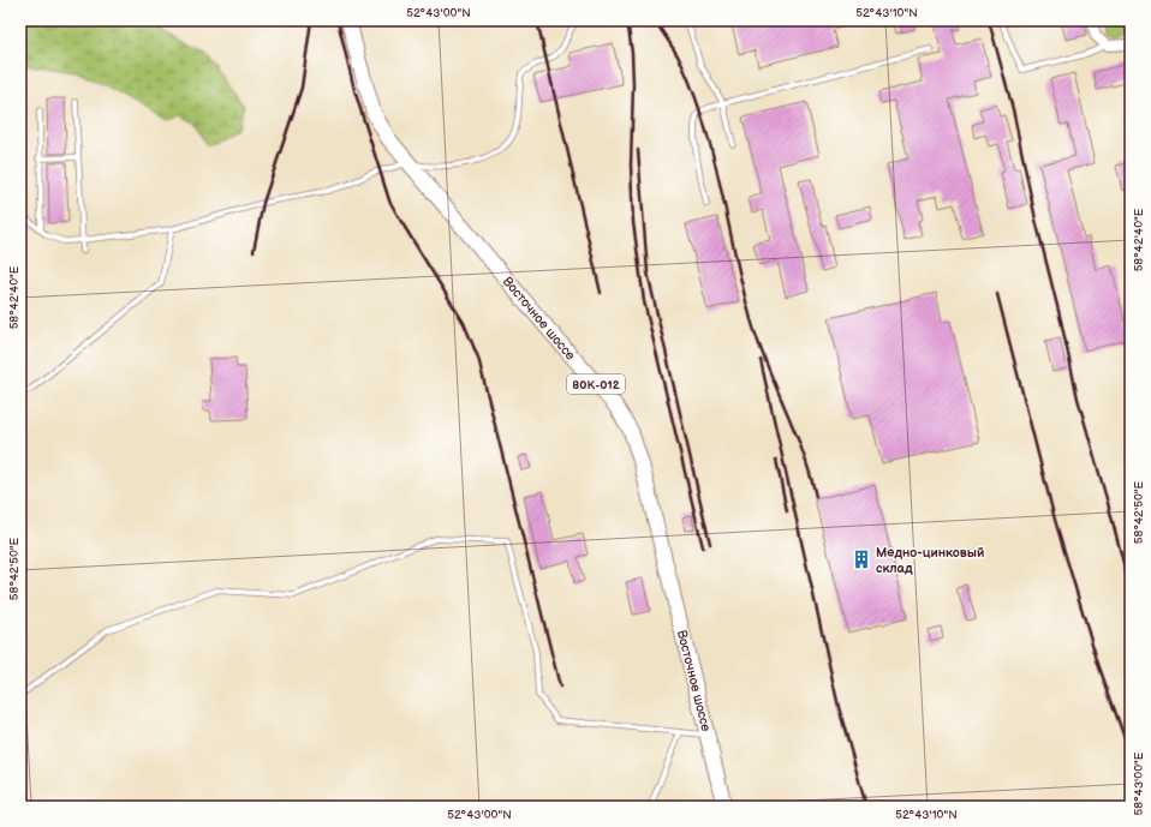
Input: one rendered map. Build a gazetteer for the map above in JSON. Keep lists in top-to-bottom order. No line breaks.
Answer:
{"streets":{"main road":["Восточное шоссе","80К-012"]},"places":{"building":["Медно-цинковый склад"]},"coordinates":["52°43'00\"N","52°43'10\"N","58°42'40\"E","58°42'50\"E","58°43'00\"E"]}
